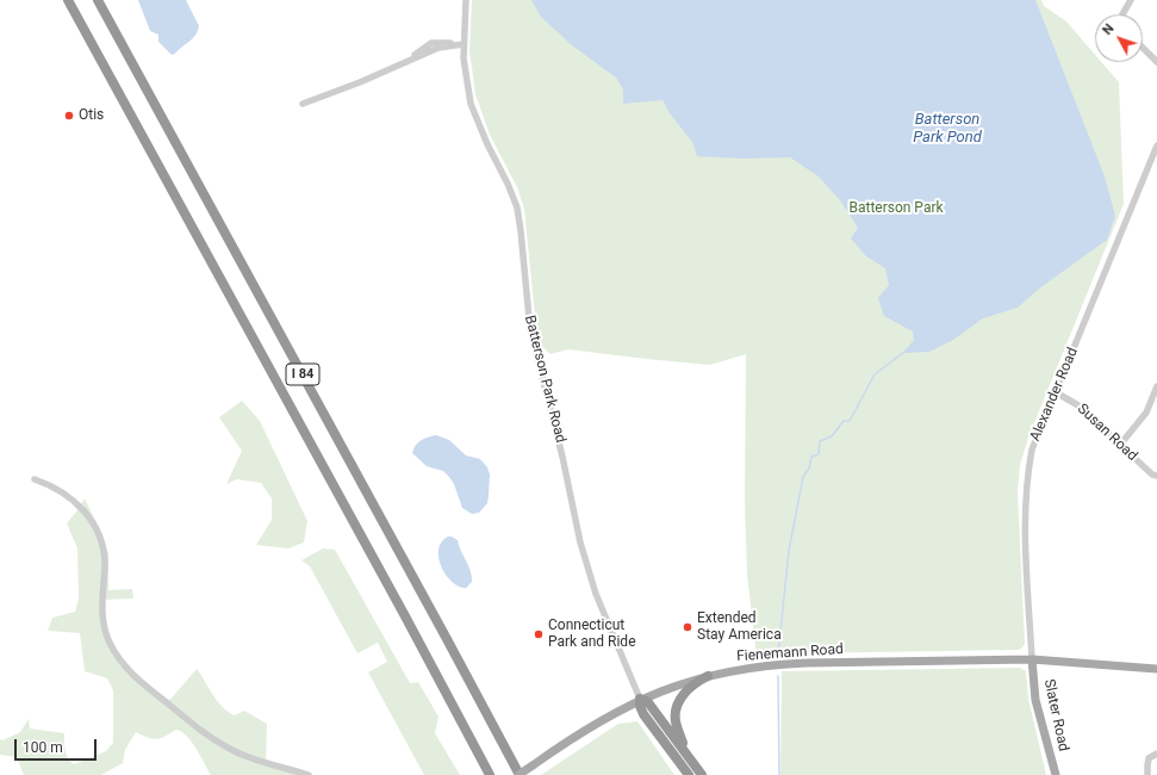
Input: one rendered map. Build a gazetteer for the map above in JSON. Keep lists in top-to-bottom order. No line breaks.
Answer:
{"streets":{"highway":["I 84"],"main road":["Fienemann Road","Slater Road"],"street":["Batterson Park Road","Alexander Road","Susan Road"]},"crossings":[["I 84","Fienemann Road"],["Batterson Park Road","Fienemann Road"],["Alexander Road","Susan Road"],["Alexander Road","Fienemann Road"],["Alexander Road","Slater Road"],["Fienemann Road","Slater Road"]],"water":["Batterson Park Pond"],"parks":["Batterson Park"],"places":["Otis","Extended Stay America","Connecticut Park and Ride"],"scale_bar":"100 m","north":"top left"}
